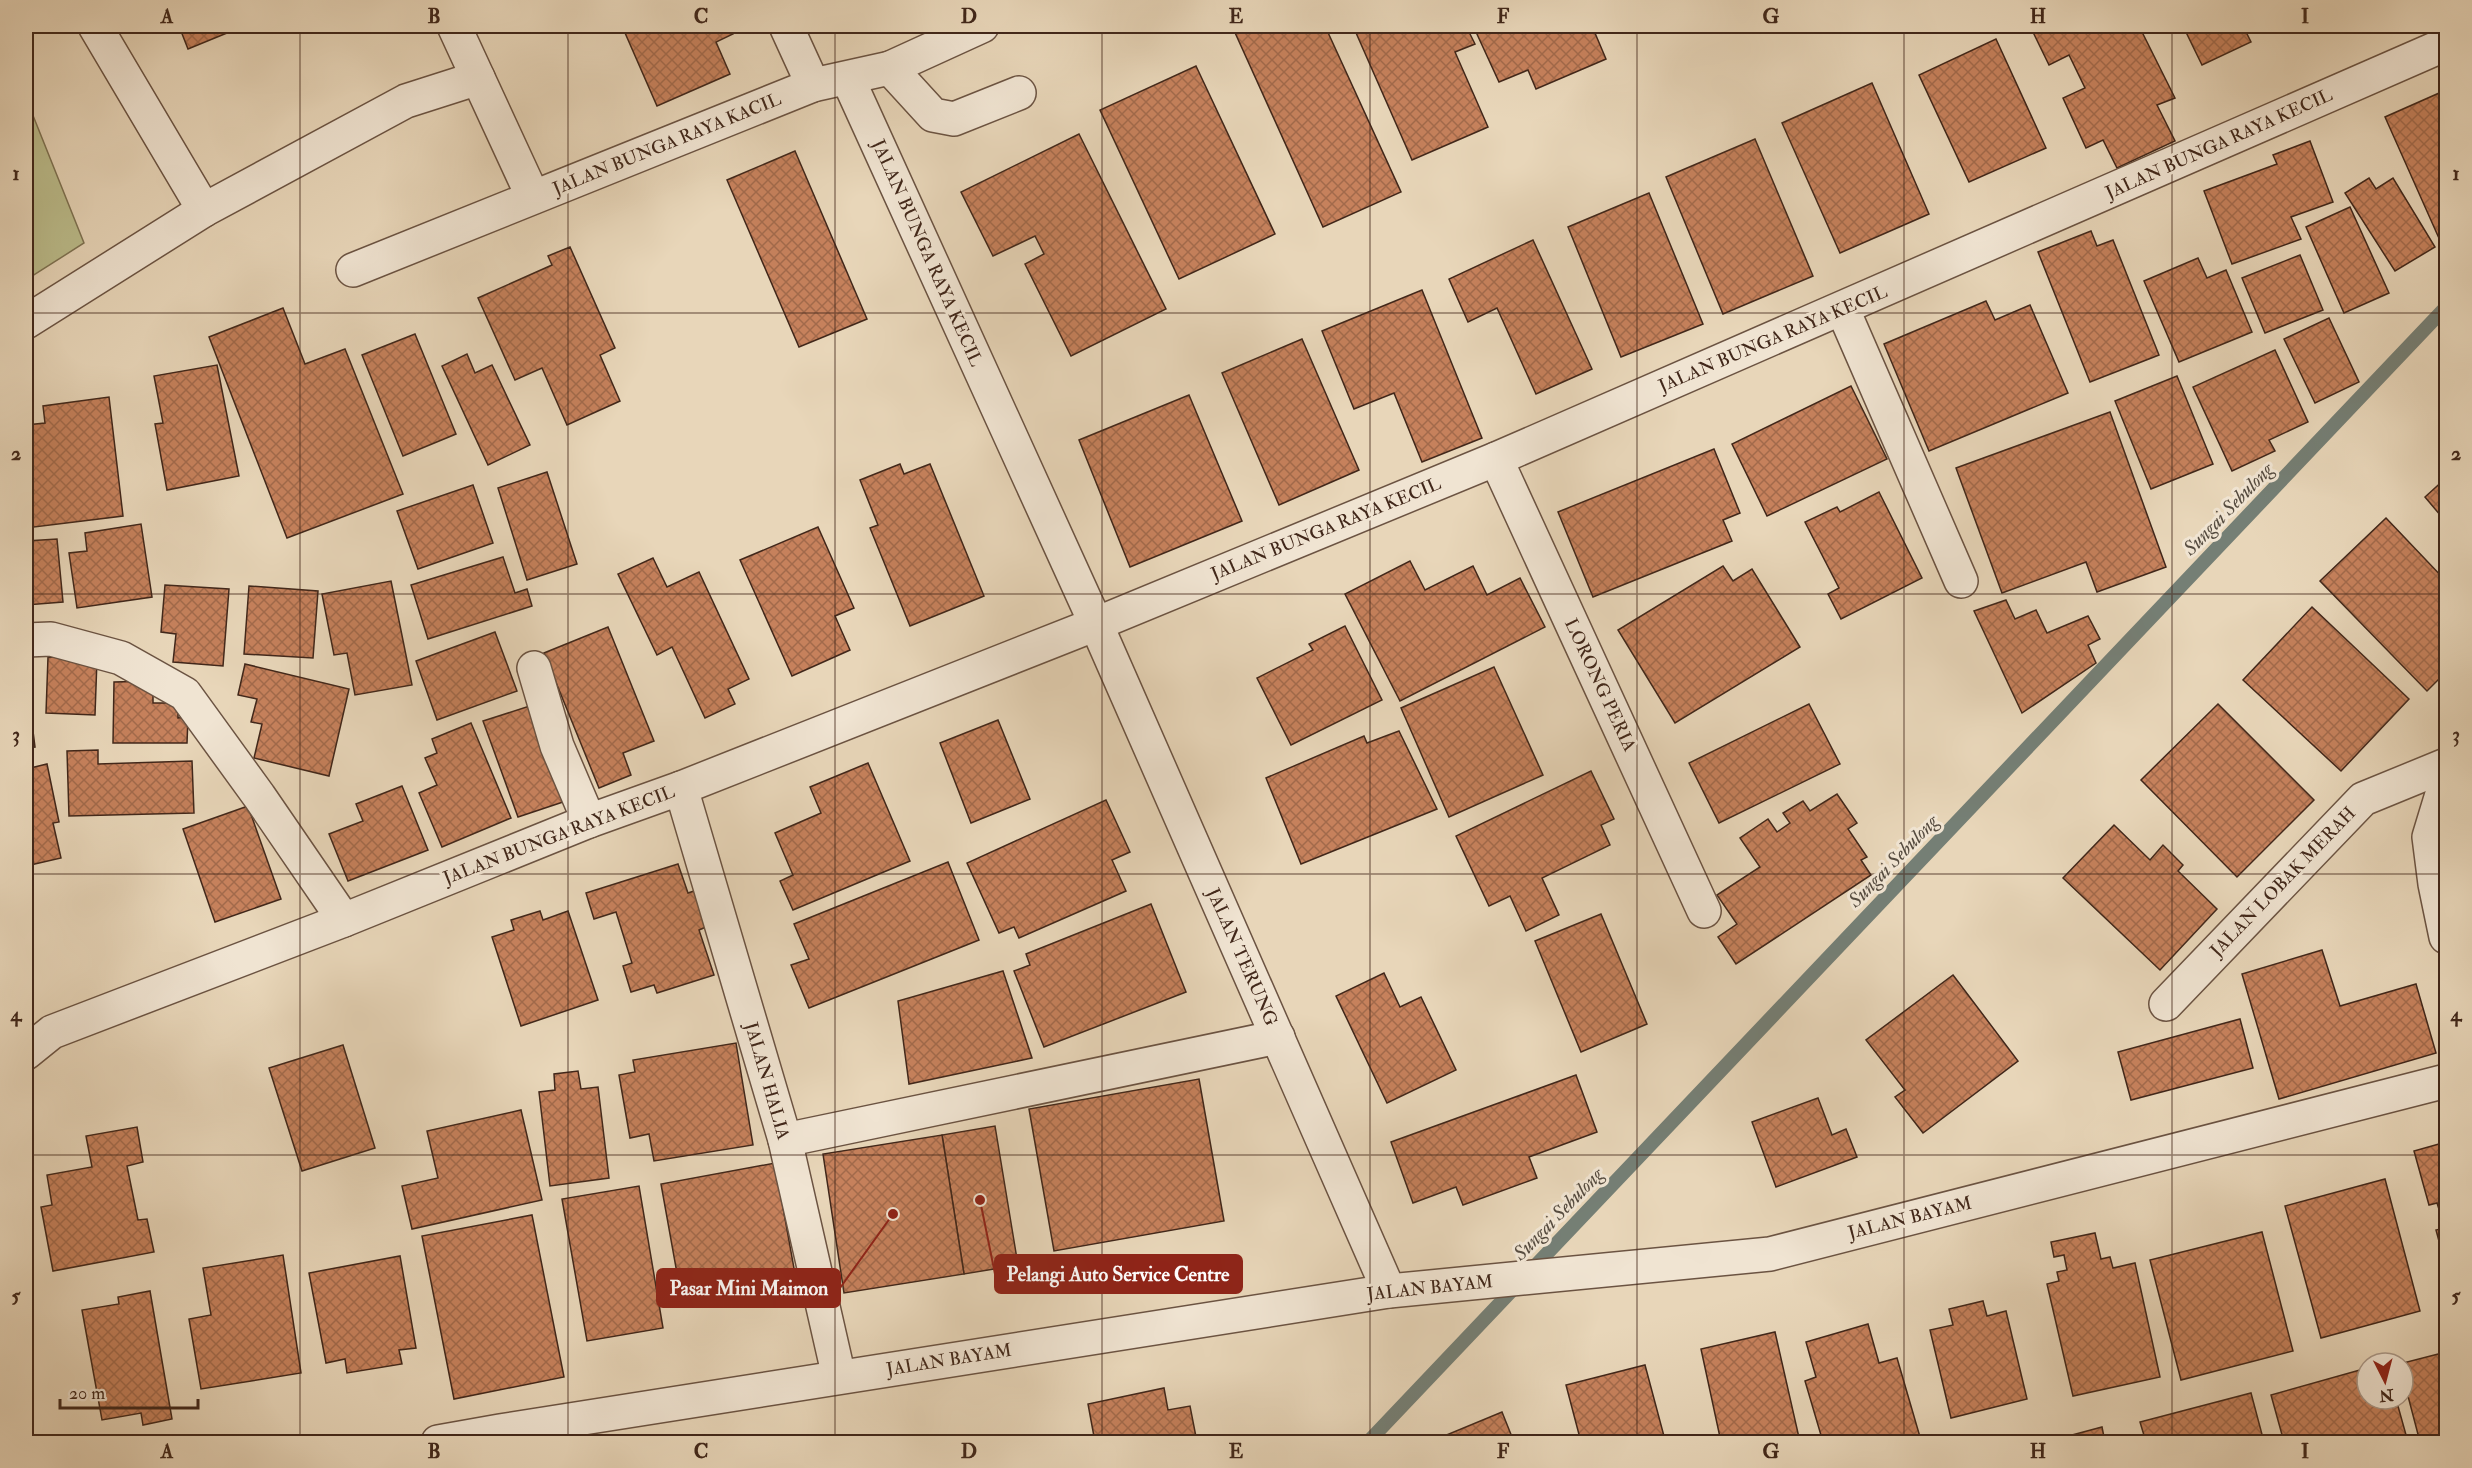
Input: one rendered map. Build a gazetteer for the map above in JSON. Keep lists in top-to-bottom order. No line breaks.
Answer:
{"streets":{"street":["JALAN BUNGA RAYA KACIL","JALAN BUNGA RAYA KECIL","LORONG PERIA","JALAN LOBAK MERAH","JALAN TERUNG","JALAN HALIA","JALAN BAYAM"]},"crossings":[["JALAN BUNGA RAYA KACIL","JALAN BUNGA RAYA KECIL"],["JALAN BUNGA RAYA KECIL","LORONG PERIA"],["JALAN BUNGA RAYA KECIL","JALAN TERUNG"],["JALAN BUNGA RAYA KECIL","JALAN HALIA"],["JALAN TERUNG","JALAN BAYAM"],["JALAN HALIA","JALAN BAYAM"]],"water":["Sungai Sebulong"],"places":["Pelangi Auto Service Centre","Pasar Mini Maimon"],"scale_bar":"20 m","north":"bottom","grid":{"columns":["A","B","C","D","E","F","G","H","I"],"rows":["1","2","3","4","5"]}}
